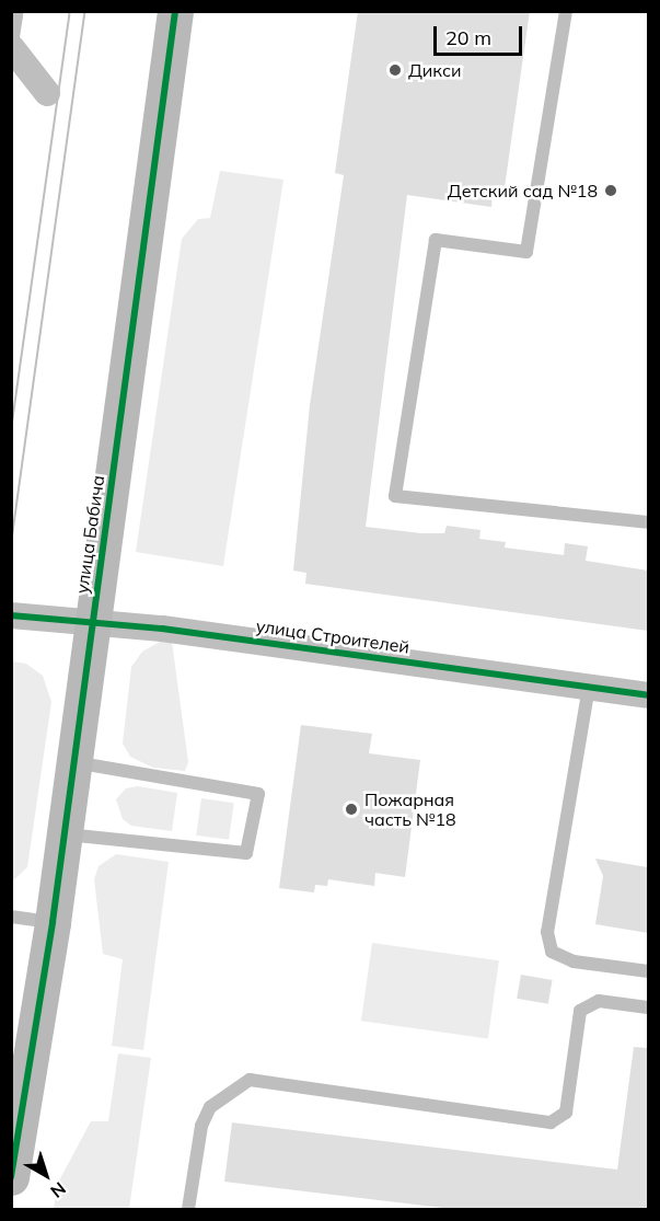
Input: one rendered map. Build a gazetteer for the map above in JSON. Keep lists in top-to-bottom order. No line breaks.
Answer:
{"streets":{"street":["улица Бабича","улица Строителей"]},"crossings":[["улица Бабича","улица Строителей"]],"places":["Дикси","Детский сад №18","Пожарная часть №18"],"scale_bar":"20 m","north":"bottom right"}
